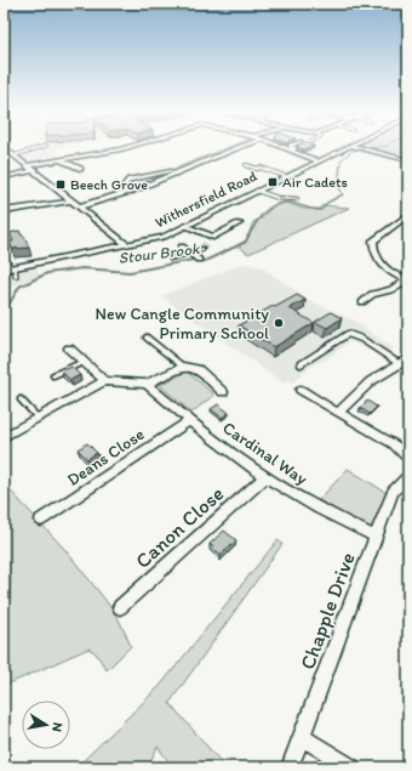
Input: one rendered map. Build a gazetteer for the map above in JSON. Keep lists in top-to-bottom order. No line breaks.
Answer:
{"streets":{"street":["Withersfield Road","Cardinal Way","Deans Close","Canon Close","Chapple Drive"]},"crossings":[["Cardinal Way","Deans Close"],["Cardinal Way","Canon Close"],["Cardinal Way","Chapple Drive"]],"water":["Stour Brook"],"places":{"transit":["Air Cadets","Beech Grove"],"other":["New Cangle Community Primary School"]},"north":"right"}
